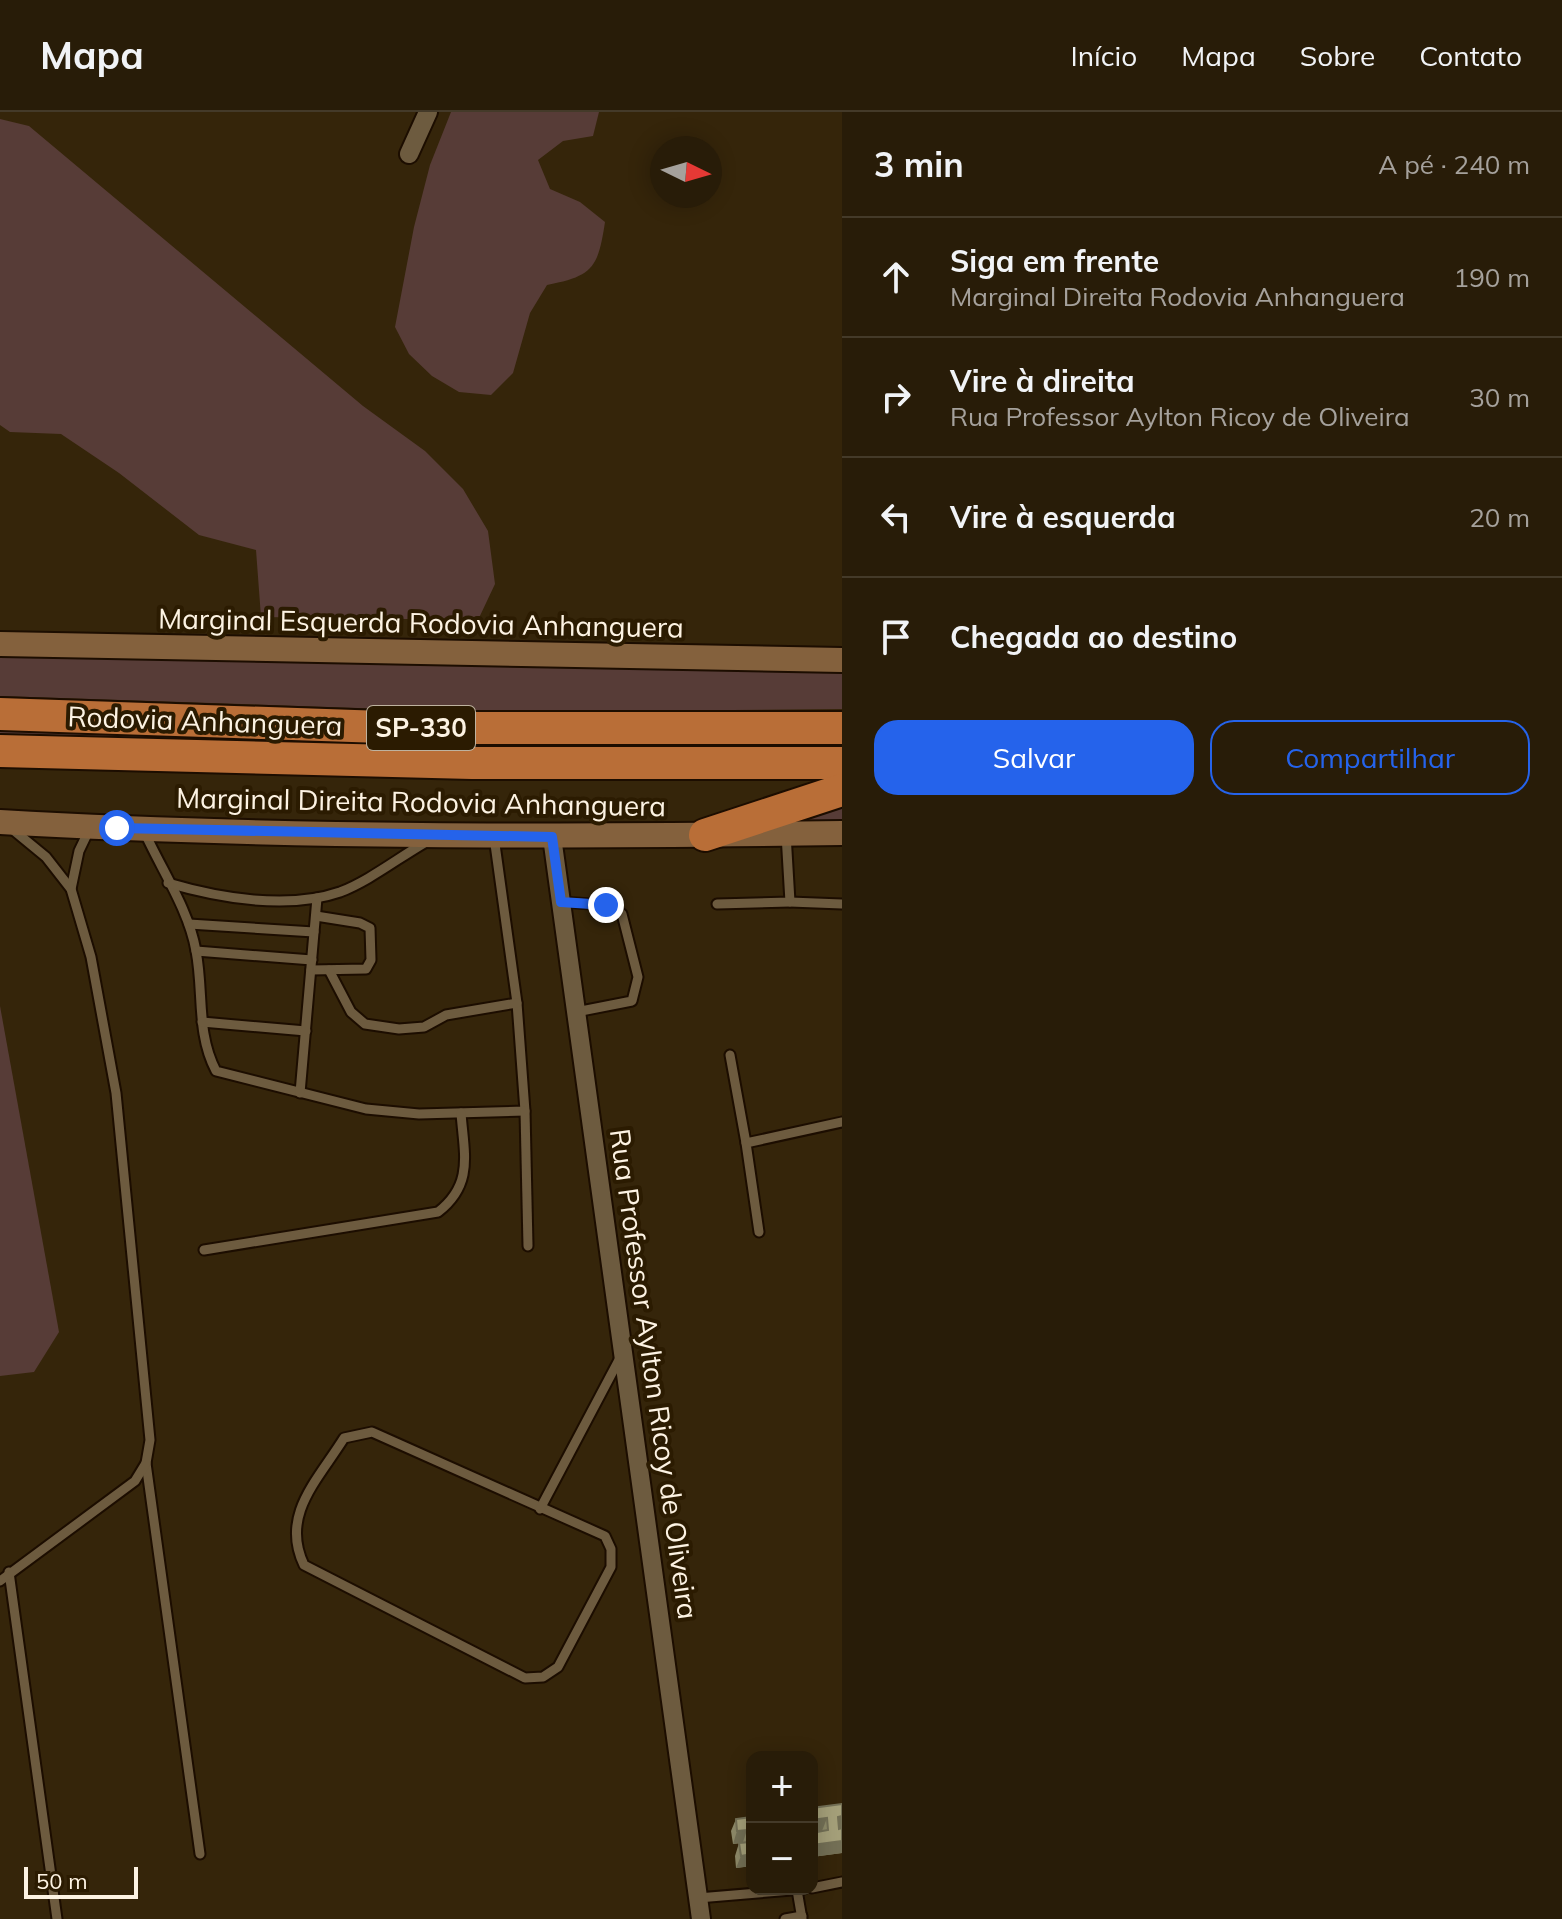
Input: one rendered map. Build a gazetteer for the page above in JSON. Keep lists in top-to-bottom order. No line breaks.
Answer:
{"streets":{"highway":["Rodovia Anhanguera","SP-330"],"street":["Marginal Esquerda Rodovia Anhanguera","Marginal Direita Rodovia Anhanguera","Rua Professor Aylton Ricoy de Oliveira"]},"crossings":[["Marginal Direita Rodovia Anhanguera","Rua Professor Aylton Ricoy de Oliveira"]],"scale_bar":"50 m","north":"right","page":{"header":"Mapa","nav":["Início","Mapa","Sobre","Contato"],"heading":["3 min","A pé · 240 m"],"list":[["Siga em frente","Marginal Direita Rodovia Anhanguera","190 m"],["Vire à direita","Rua Professor Aylton Ricoy de Oliveira","30 m"],["Vire à esquerda","20 m"],"Chegada ao destino"],"buttons":["Salvar","Compartilhar"],"map_buttons":["+","−"],"scale":"50 m"}}
